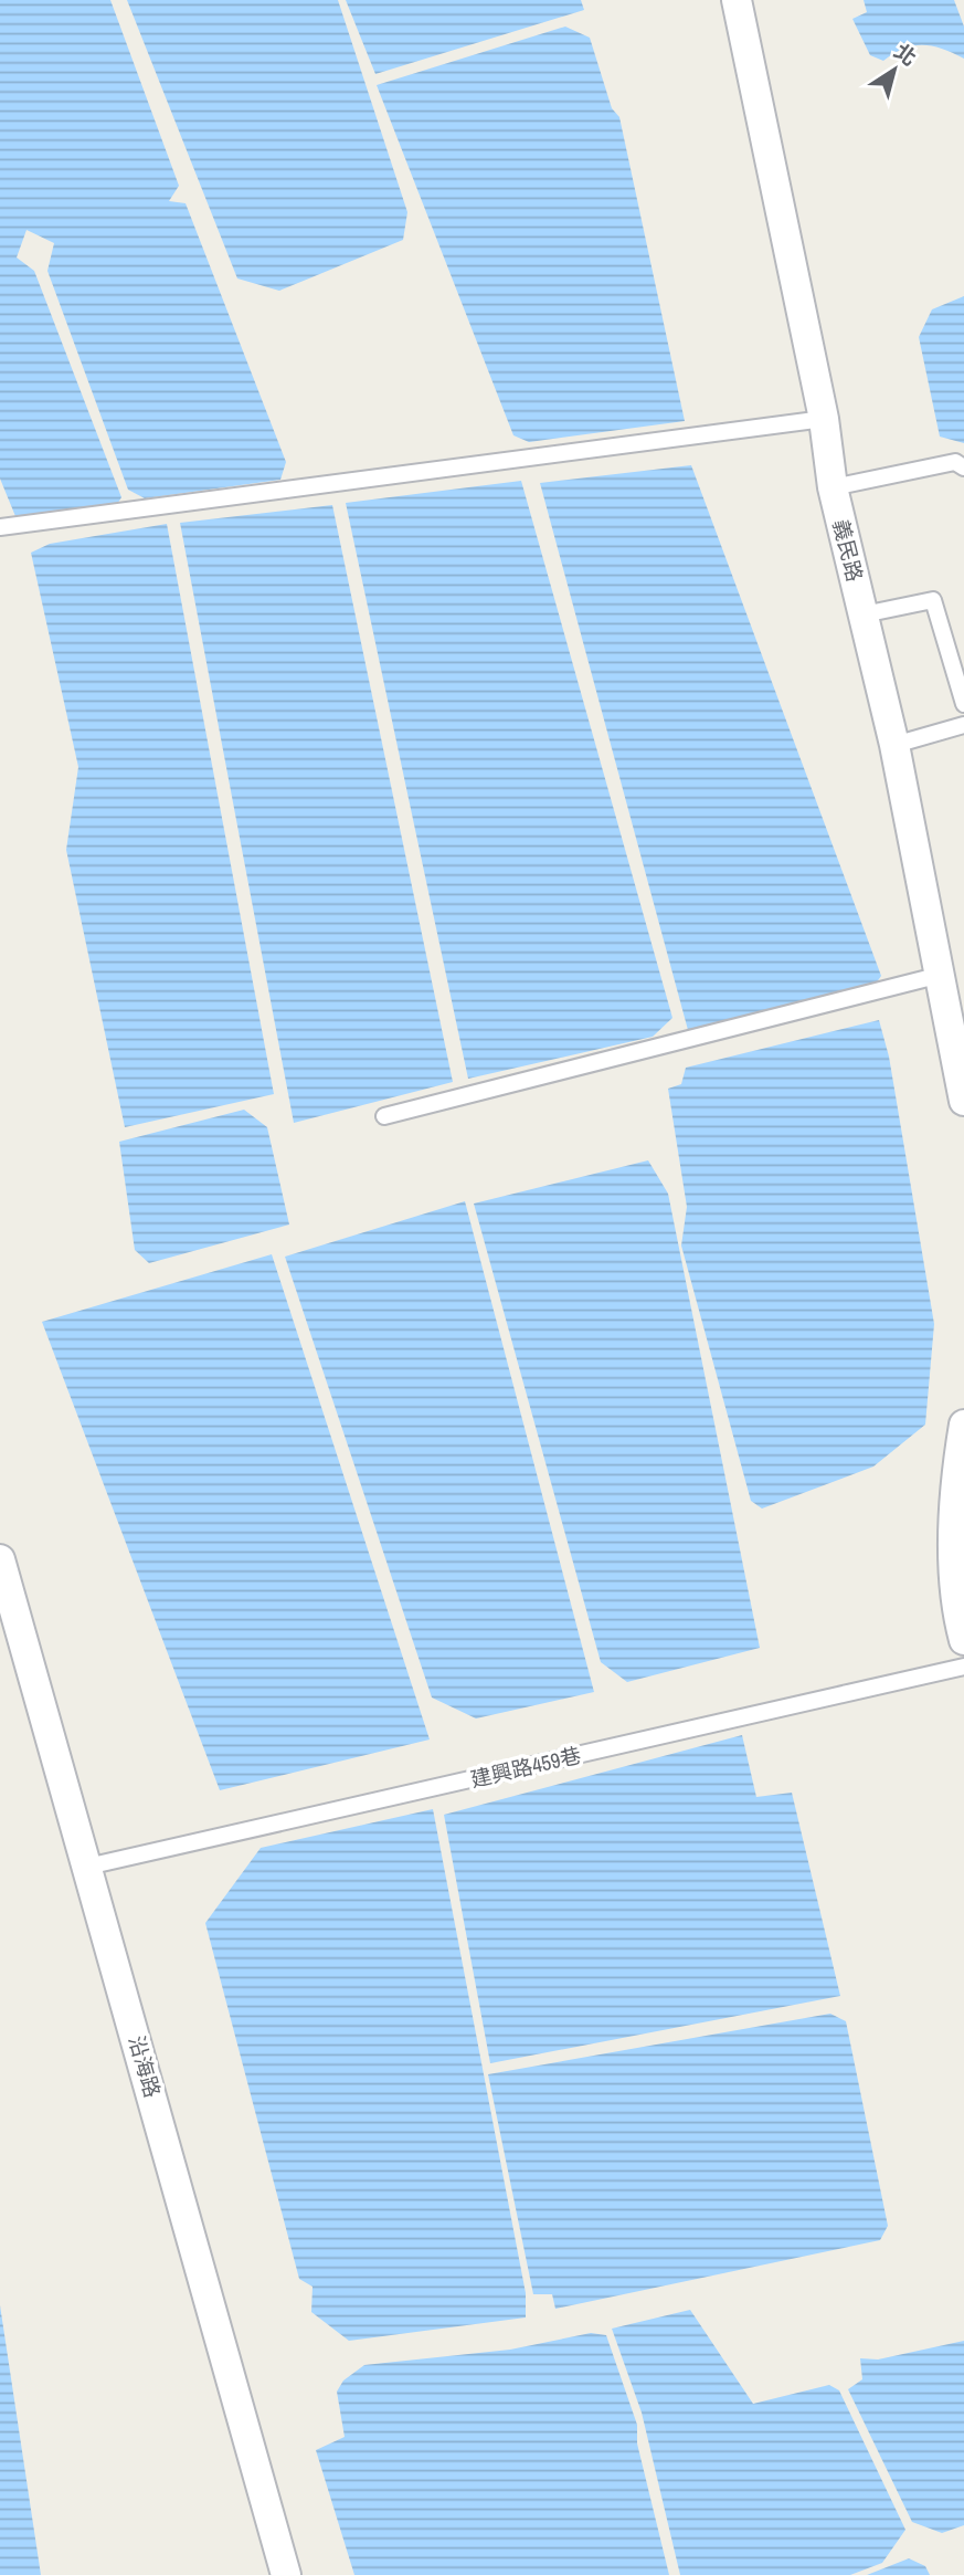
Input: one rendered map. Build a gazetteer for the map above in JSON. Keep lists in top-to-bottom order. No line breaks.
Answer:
{"streets":{"street":["義民路","沿海路"],"lane":["建興路459巷"]},"crossings":[["建興路459巷","沿海路"]],"north":"top right"}
